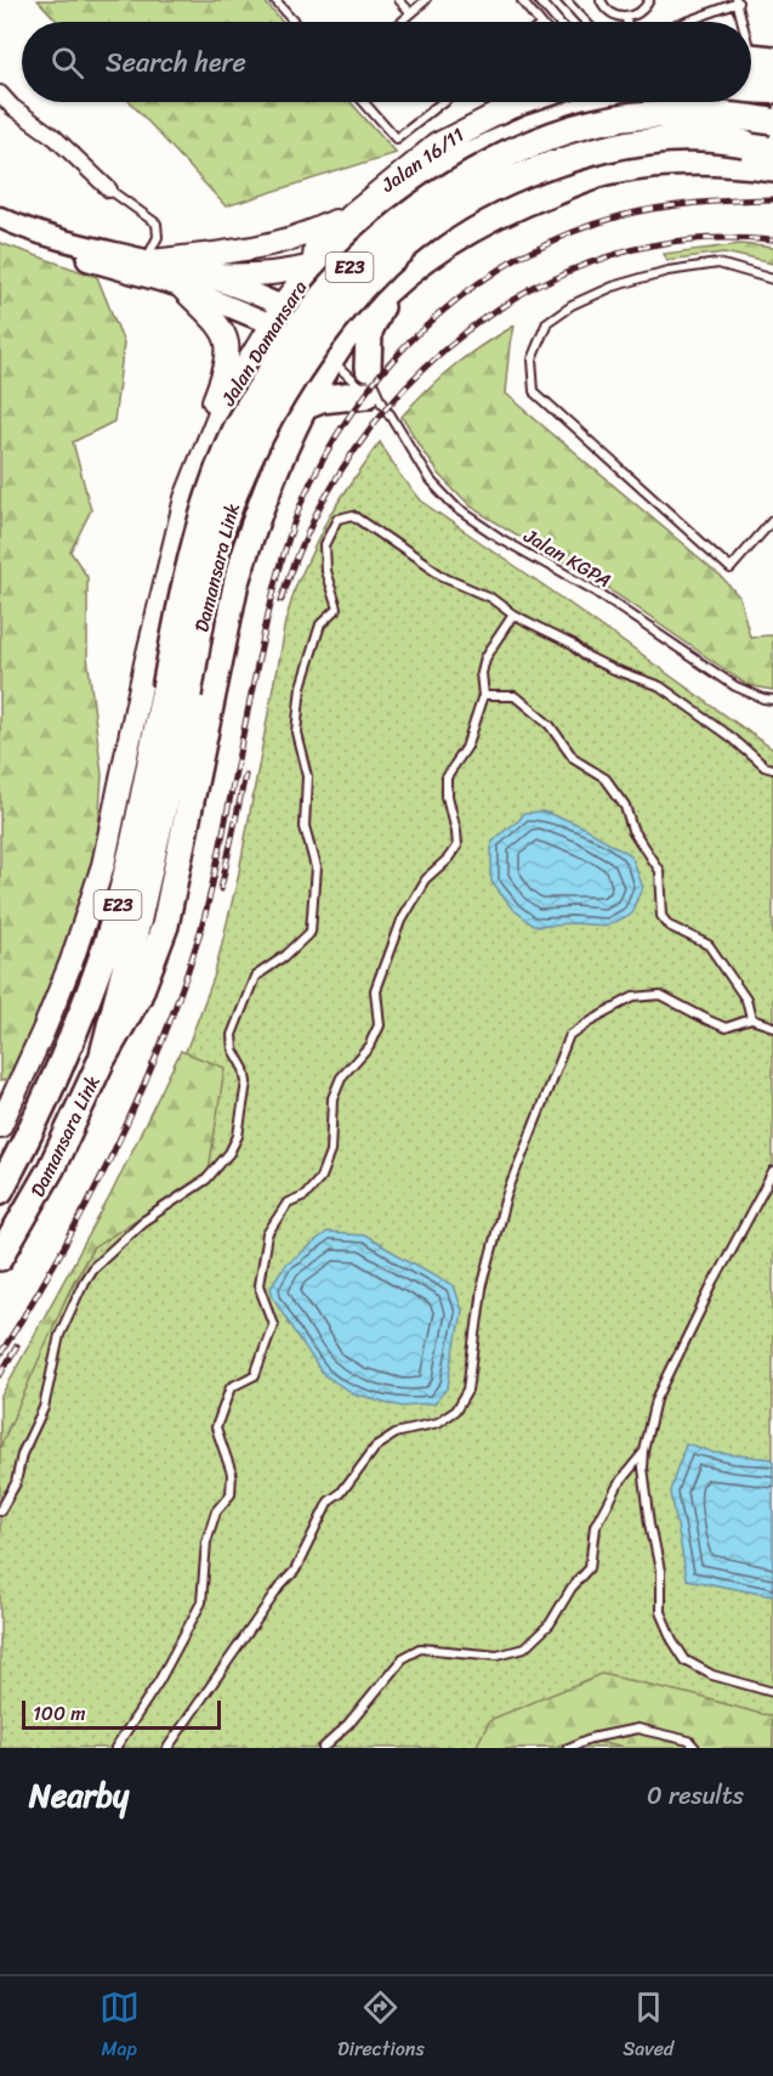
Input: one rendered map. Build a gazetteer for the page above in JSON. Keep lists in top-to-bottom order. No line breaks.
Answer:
{"streets":{"highway":["E23","Damansara Link"],"main road":["Jalan 16/11","Jalan Damansara"],"lane":["Jalan KGPA"]},"crossings":[["Jalan 16/11","Jalan Damansara"]],"scale_bar":"100 m","page":{"search":"Search here","scale":"100 m","heading":["Nearby","0 results"],"nav":["Map","Directions","Saved"]}}
